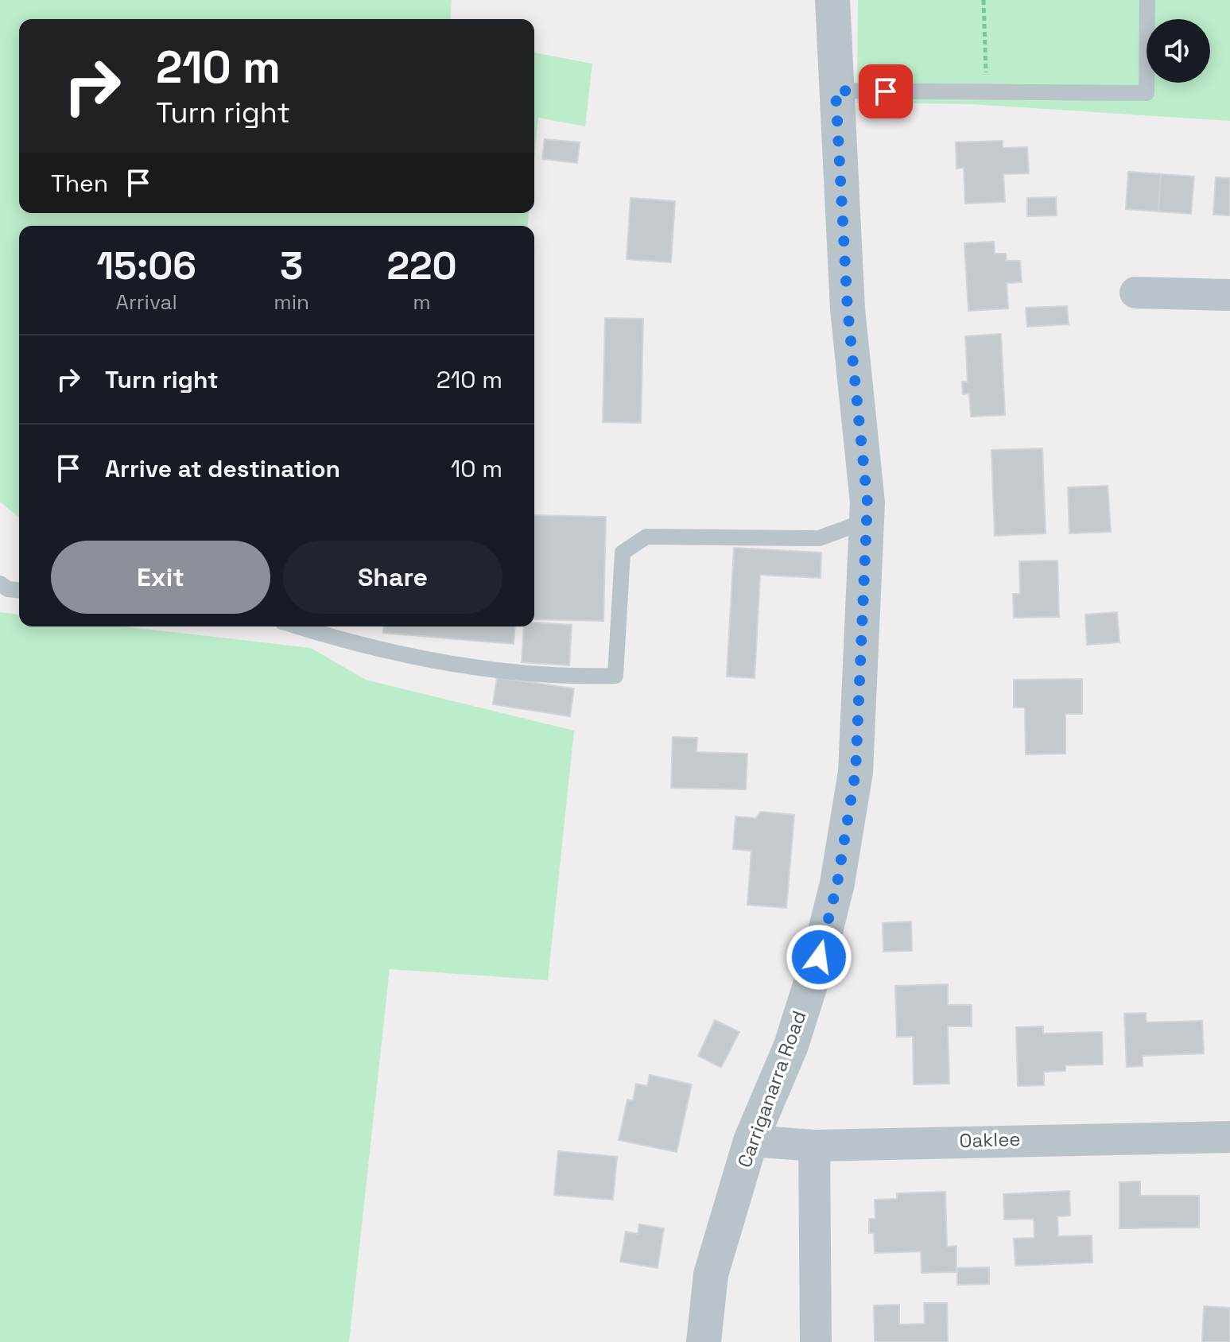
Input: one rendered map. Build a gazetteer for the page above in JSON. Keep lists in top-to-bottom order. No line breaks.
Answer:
{"streets":{"street":["Carriganarra Road","Oaklee"]},"crossings":[["Carriganarra Road","Oaklee"]],"page":{"turn":["210 m","Turn right"],"then":"Then","eta":["15:06","Arrival","3","min","220","m"],"list":[{"name":"Turn right","value":"210 m"},{"name":"Arrive at destination","value":"10 m"}],"buttons":["Exit","Share"]}}
